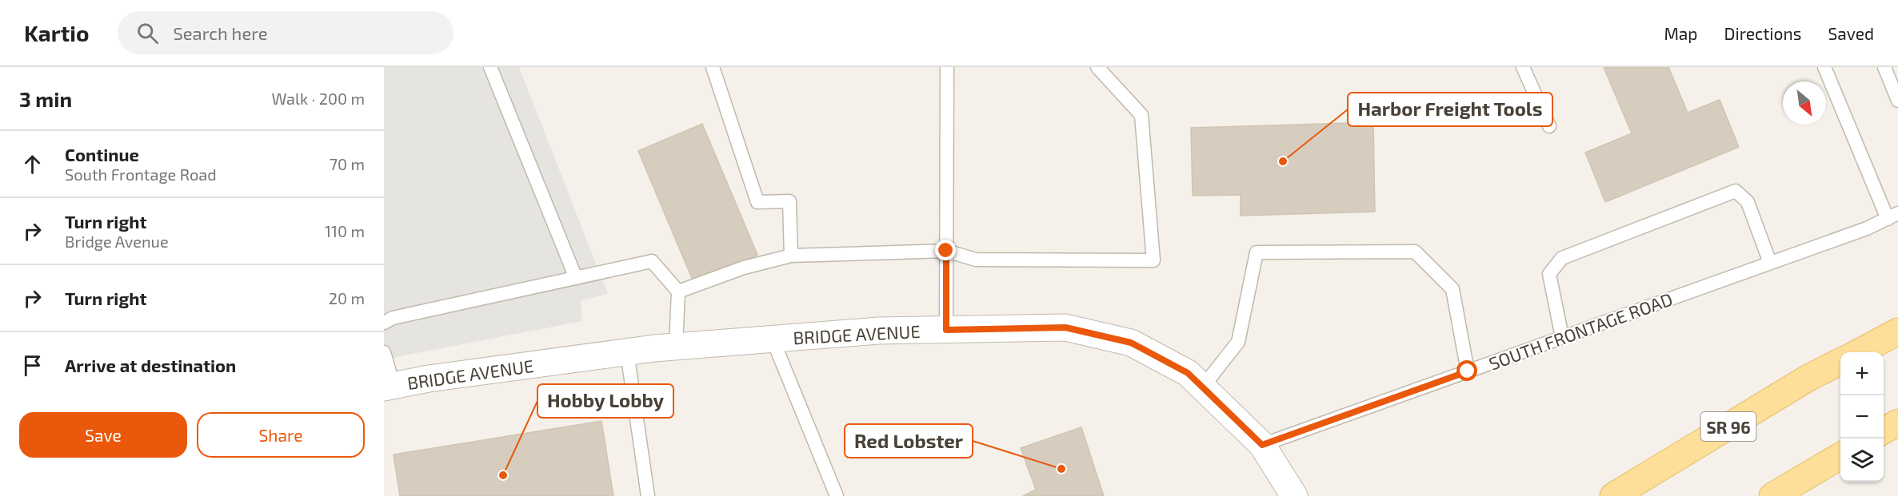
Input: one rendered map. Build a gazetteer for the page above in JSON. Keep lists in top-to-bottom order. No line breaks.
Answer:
{"streets":{"main road":["SR 96"],"street":["BRIDGE AVENUE"],"lane":["SOUTH FRONTAGE ROAD"]},"crossings":[["SOUTH FRONTAGE ROAD","BRIDGE AVENUE"]],"places":["Harbor Freight Tools","Red Lobster","Hobby Lobby"],"north":"bottom right","page":{"header":"Kartio","search":"Search here","nav":["Map","Directions","Saved"],"heading":["3 min","Walk · 200 m"],"list":[["Continue","South Frontage Road","70 m"],["Turn right","Bridge Avenue","110 m"],["Turn right","20 m"],"Arrive at destination"],"map_buttons":["+","−"],"buttons":["Save","Share"]}}
